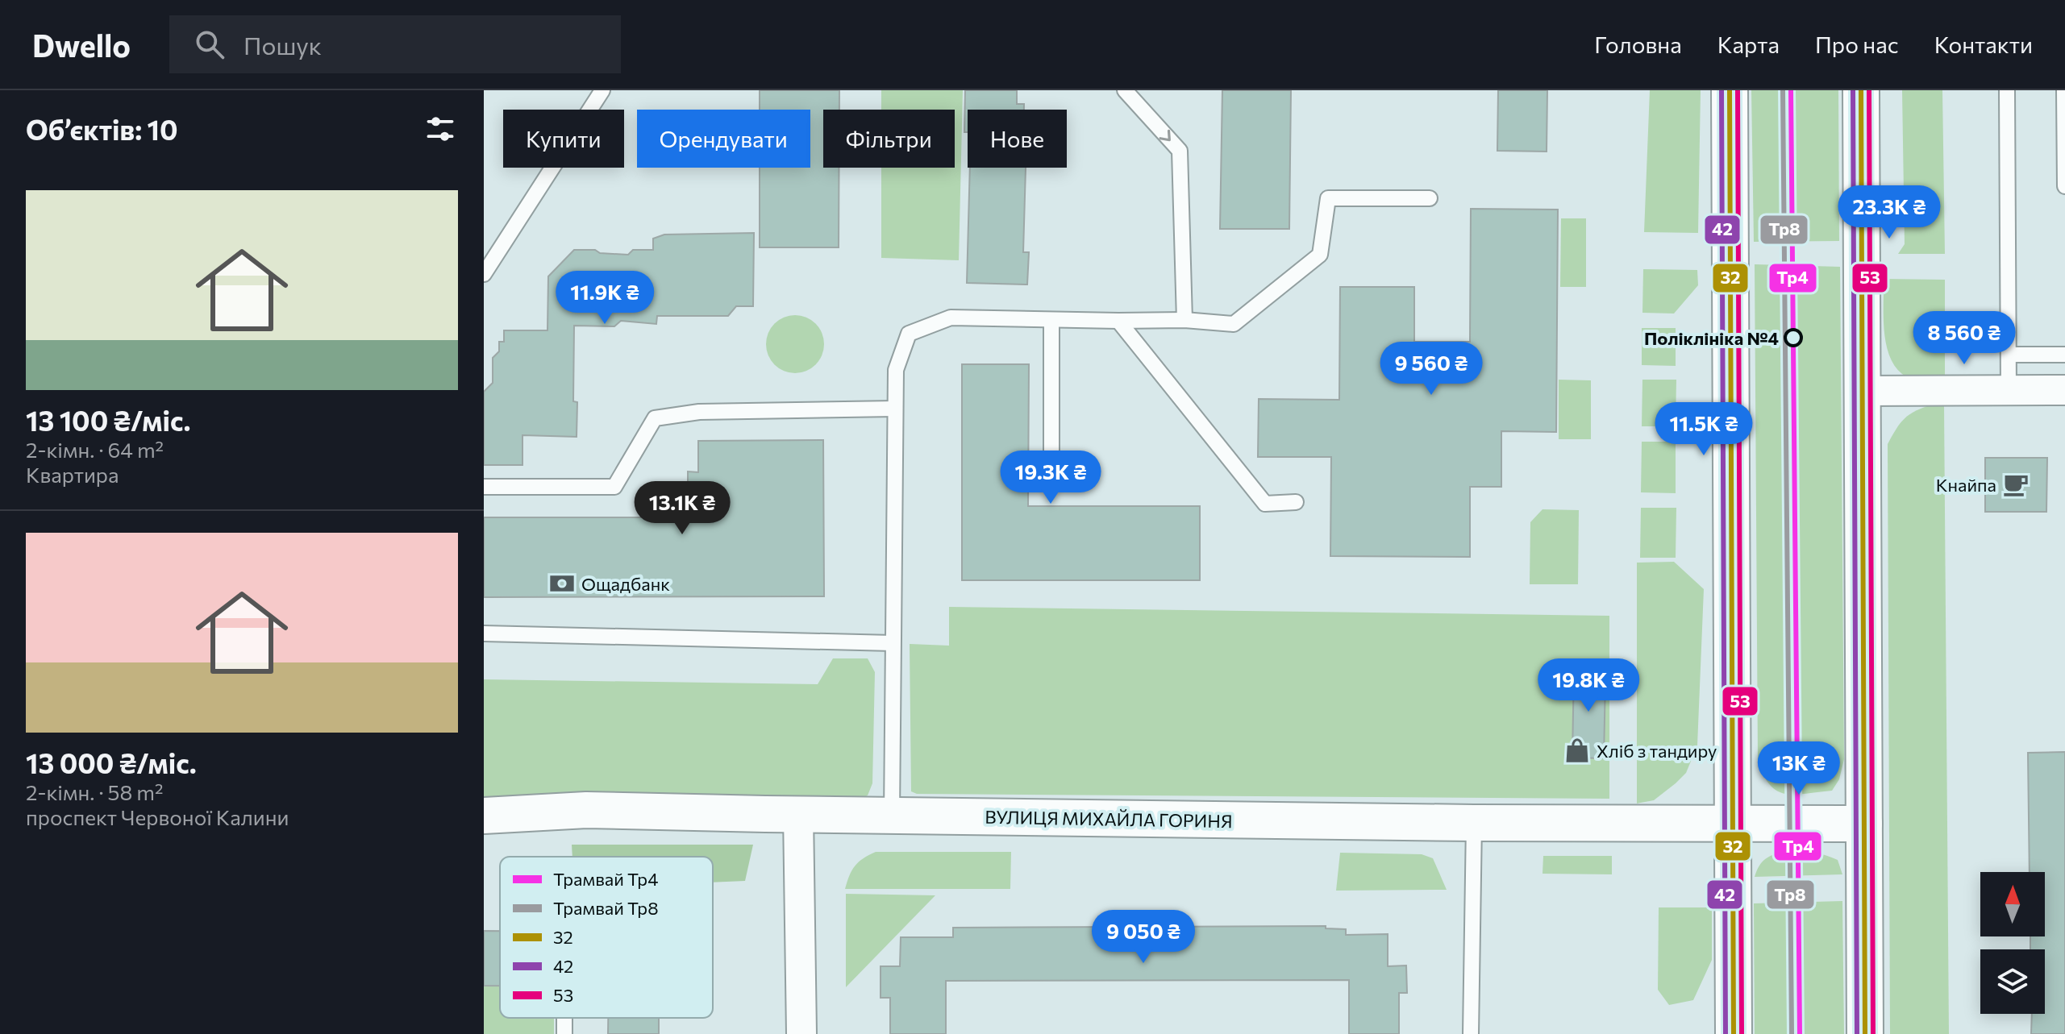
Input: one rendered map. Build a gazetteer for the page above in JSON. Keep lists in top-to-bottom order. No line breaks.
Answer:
{"streets":{"main road":["ВУЛИЦЯ МИХАЙЛА ГОРИНЯ"]},"places":{"other":["Поліклініка №4"],"cafe":["Кнайпа"],"bank":["Ощадбанк"],"shop":["Хліб з тандиру"]},"lines":["tram line Тр4","tram line Тр8","transit line 32","transit line 42","transit line 53"],"legend":["Трамвай Тр4","Трамвай Тр8","32","42","53"],"north":"top","page":{"header":"Dwello","search":"Пошук","nav":["Головна","Карта","Про нас","Контакти"],"heading":"Об’єктів: 10","chip":["Купити","Орендувати","Фільтри","Нове"],"list":[{"name":"13 100 ₴/міс.","note":"2-кімн. · 64 m² · Квартира"},{"name":"13 000 ₴/міс.","note":"2-кімн. · 58 m² · проспект Червоної Калини"}],"price":["23.3K ₴","11.9K ₴","8 560 ₴","9 560 ₴","11.5K ₴","19.3K ₴","13.1K ₴","19.8K ₴","13K ₴","9 050 ₴"]}}
